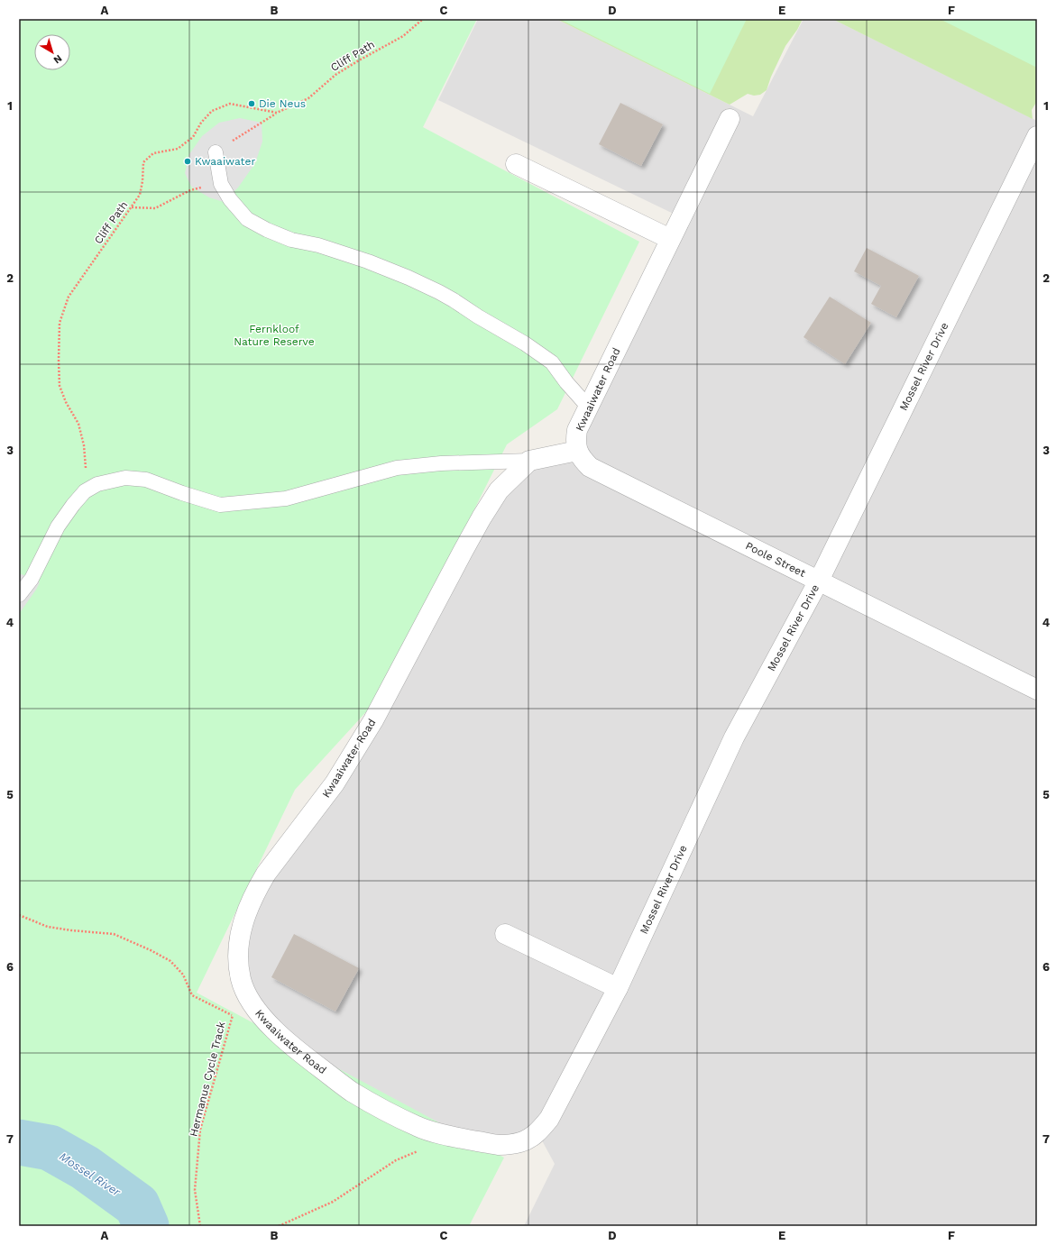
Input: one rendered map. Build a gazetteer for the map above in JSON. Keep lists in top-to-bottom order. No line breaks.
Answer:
{"streets":{"street":["Mossel River Drive","Kwaaiwater Road","Poole Street"],"path":["Cliff Path","Hermanus Cycle Track"]},"crossings":[["Mossel River Drive","Kwaaiwater Road"],["Mossel River Drive","Poole Street"],["Kwaaiwater Road","Poole Street"],["Kwaaiwater Road","Hermanus Cycle Track"]],"water":["Mossel River"],"parks":["Fernkloof Nature Reserve"],"places":["Die Neus","Kwaaiwater"],"north":"bottom right","grid":{"columns":["A","B","C","D","E","F"],"rows":["1","2","3","4","5","6","7"]}}
